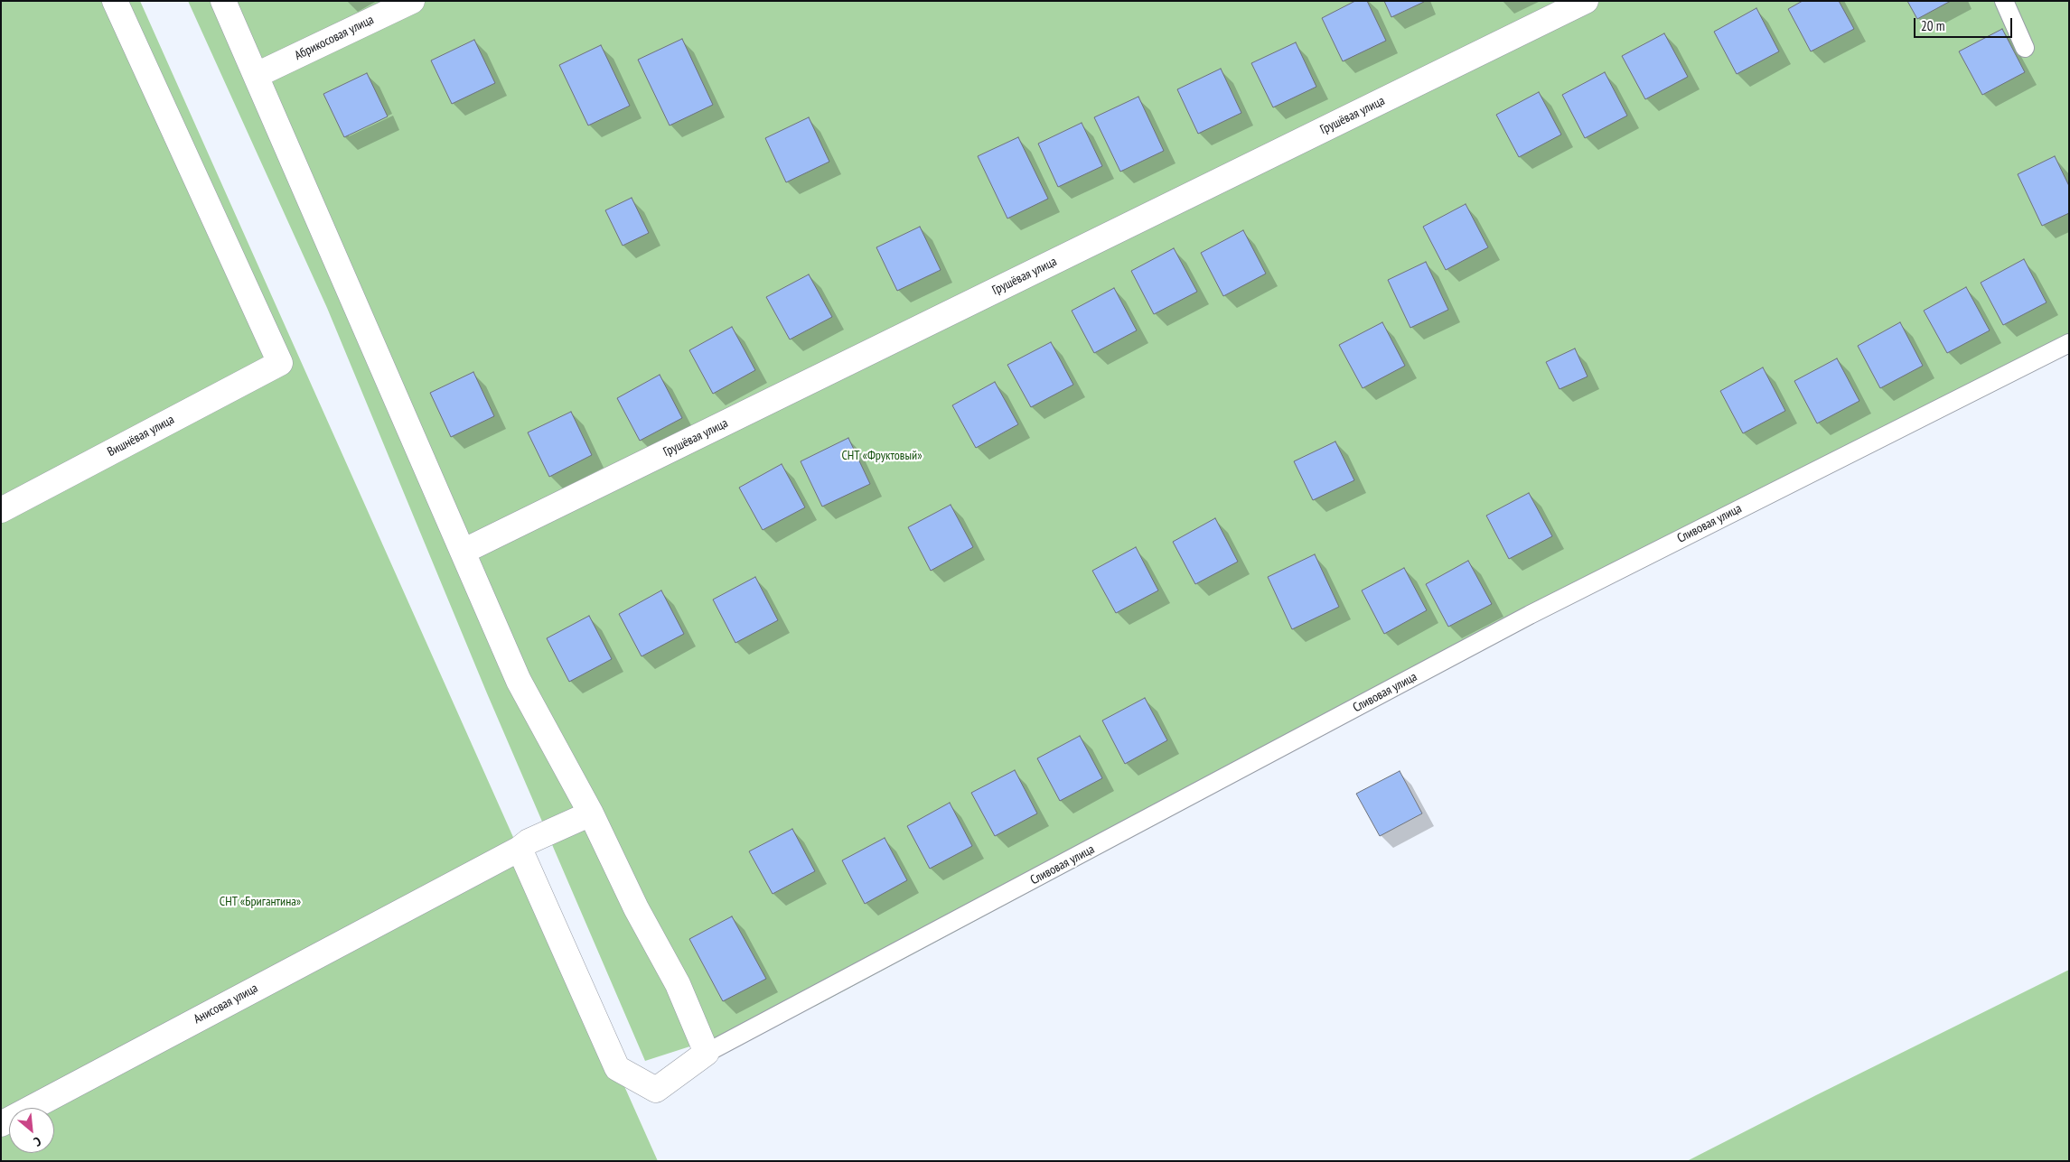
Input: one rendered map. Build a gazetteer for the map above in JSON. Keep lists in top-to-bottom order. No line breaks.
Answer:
{"streets":{"street":["Абрикосовая улица","Грушёвая улица","Вишнёвая улица","Анисовая улица"],"lane":["Сливовая улица"]},"parks":["СНТ «Фруктовый»","СНТ «Бригантина»"],"scale_bar":"20 m","north":"bottom right"}
